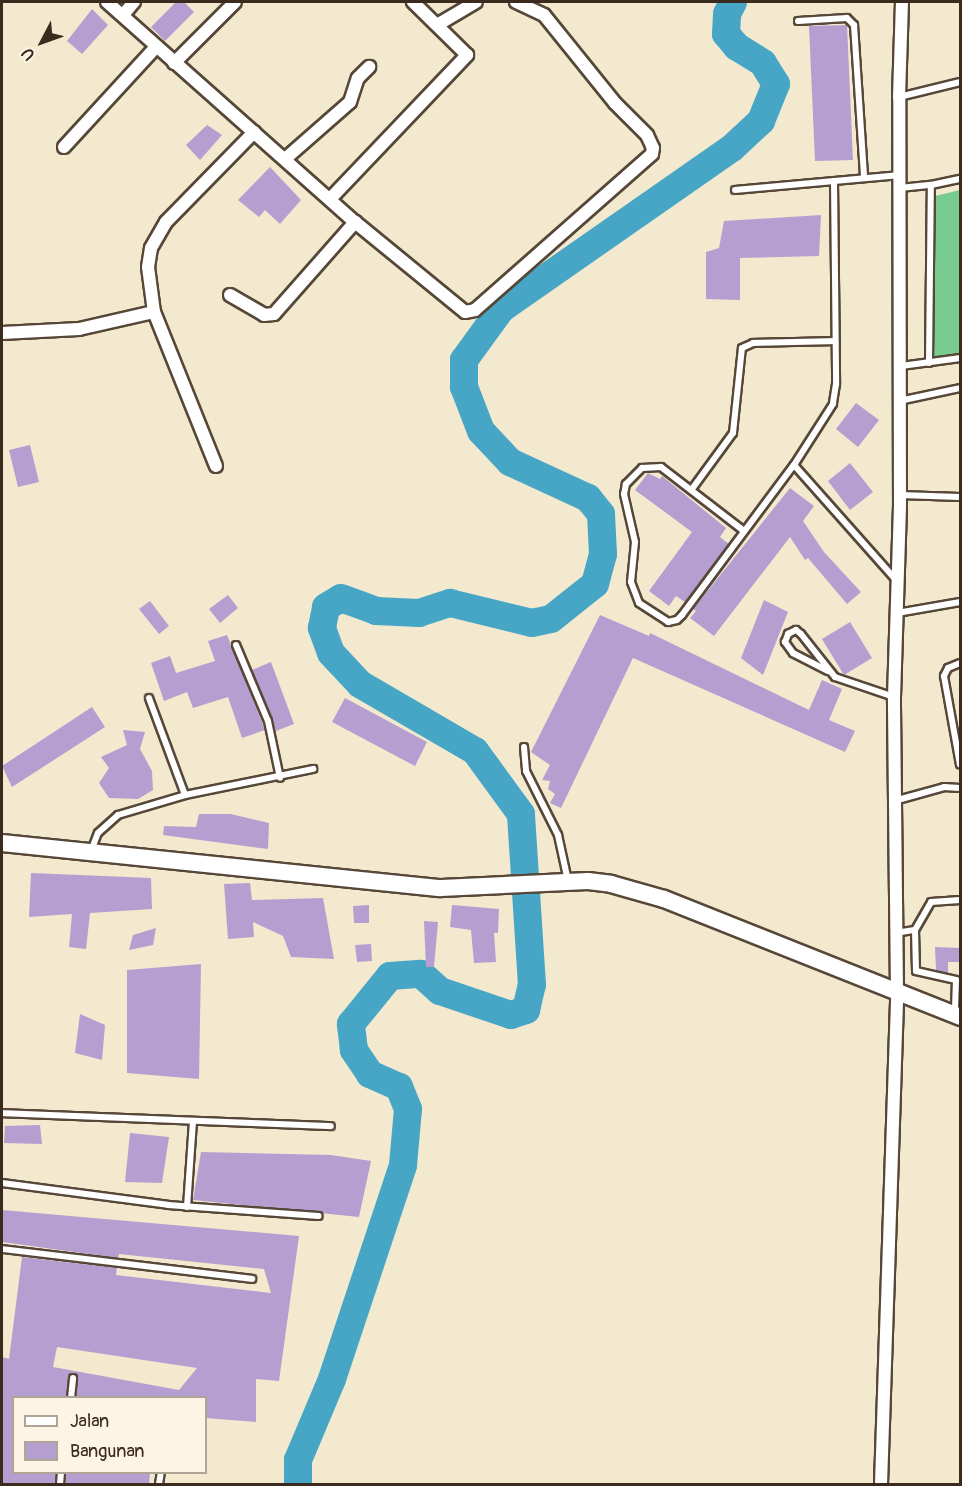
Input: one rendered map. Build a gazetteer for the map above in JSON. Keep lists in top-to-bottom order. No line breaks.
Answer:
{"legend":["Jalan","Bangunan"],"north":"bottom left"}
